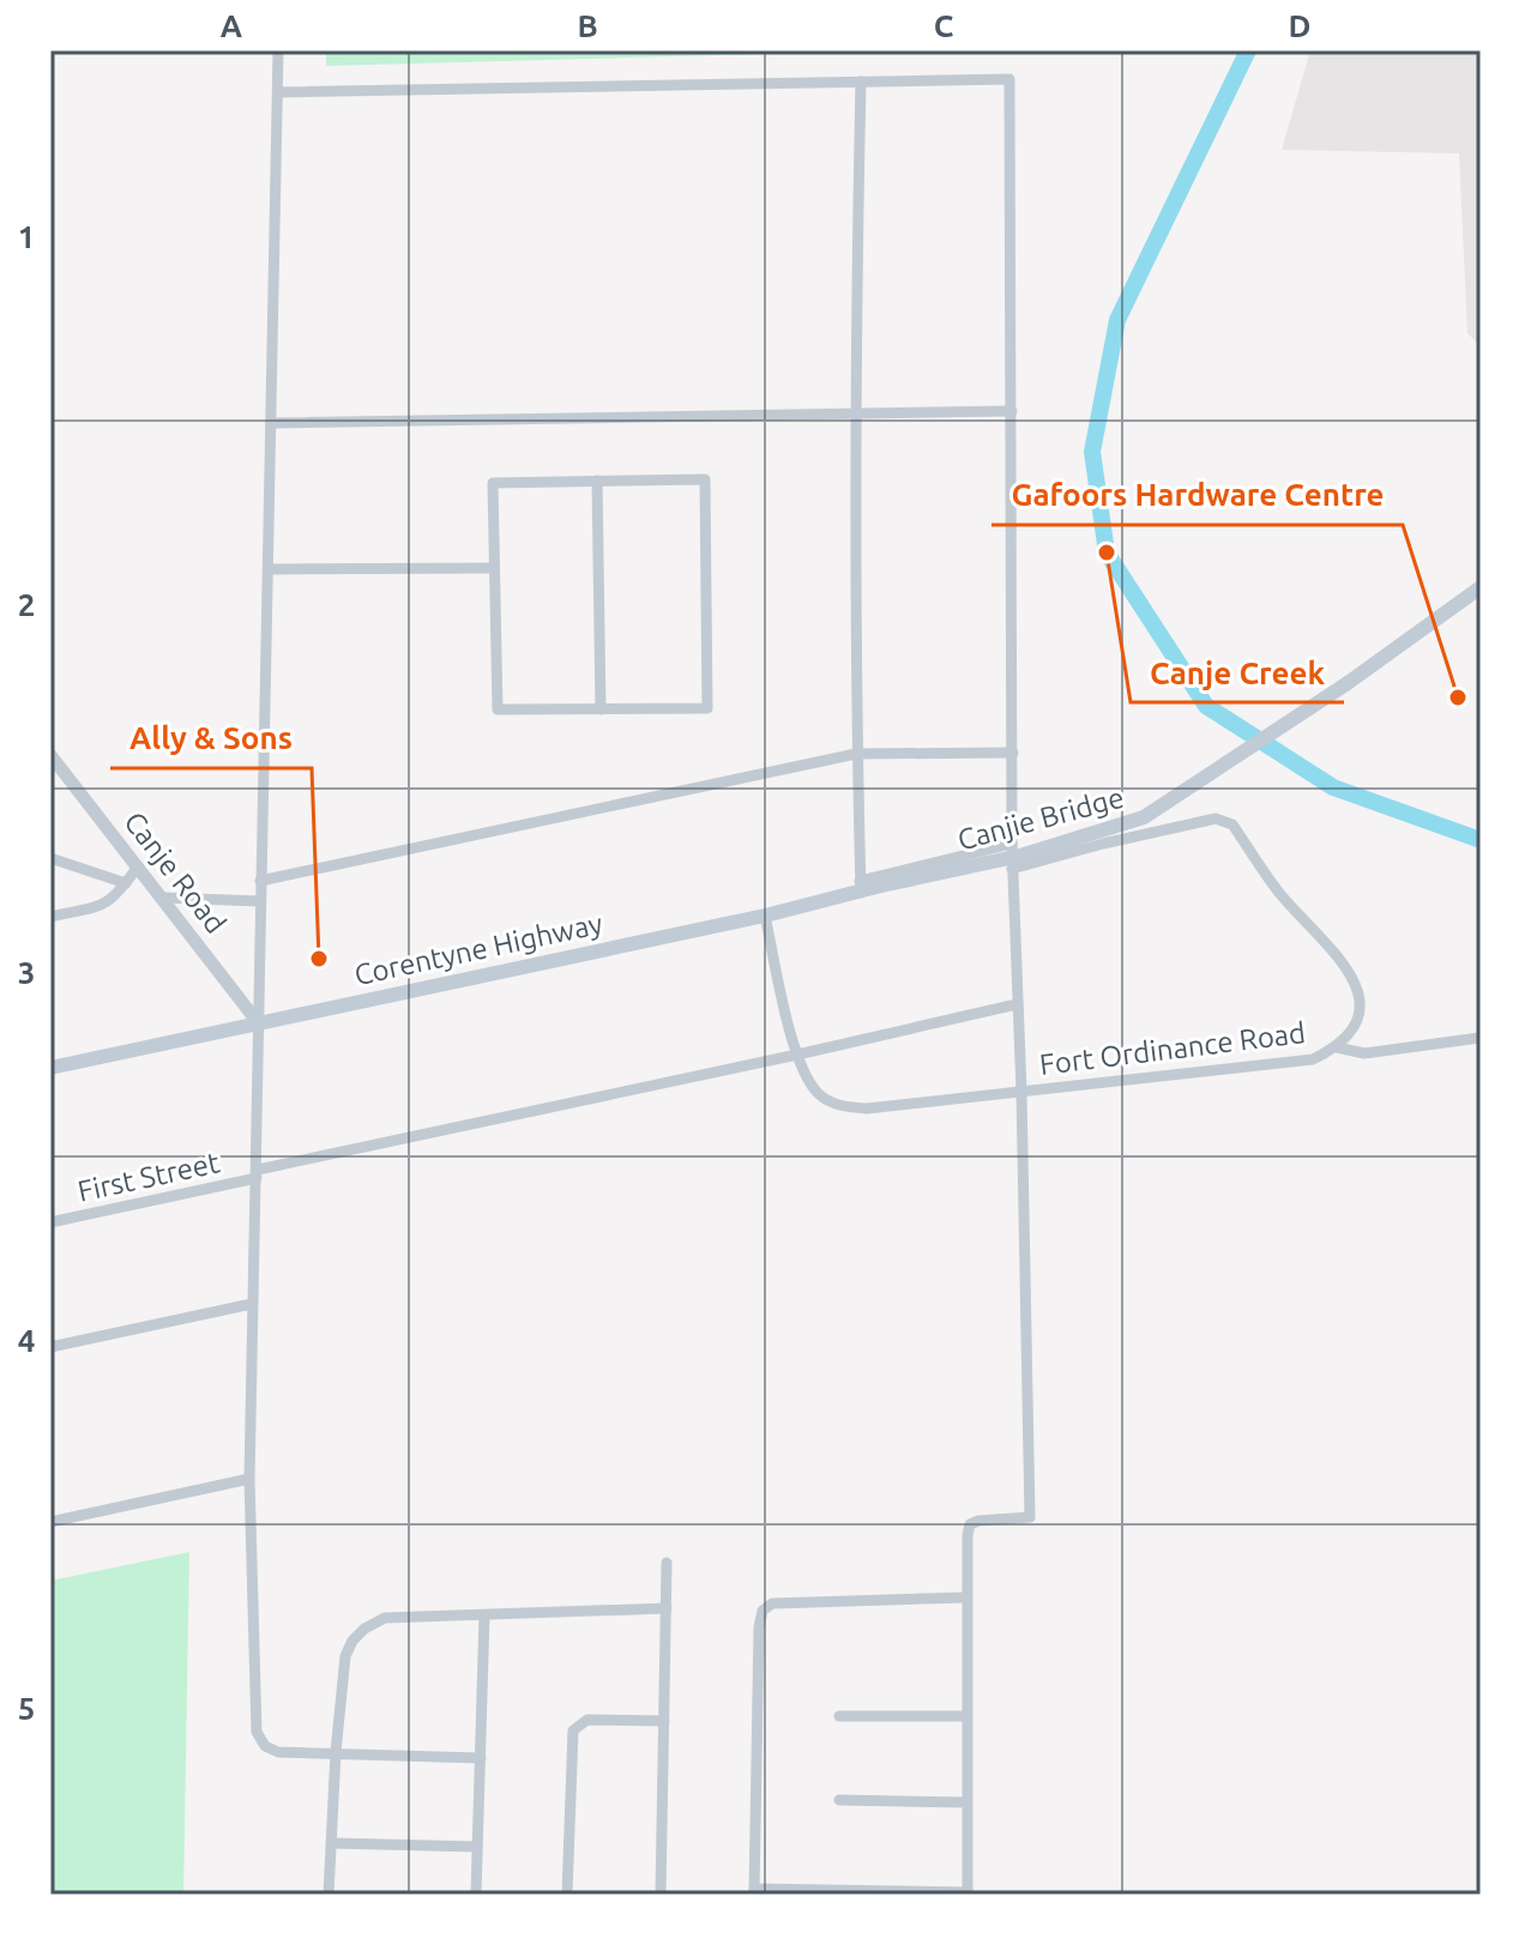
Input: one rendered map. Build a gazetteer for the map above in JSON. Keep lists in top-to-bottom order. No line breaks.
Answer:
{"streets":{"main road":["Canjie Bridge","Corentyne Highway"],"street":["Canje Road","Fort Ordinance Road","First Street"]},"crossings":[["Canjie Bridge","Corentyne Highway"],["Canje Road","Corentyne Highway"],["Corentyne Highway","Fort Ordinance Road"],["Fort Ordinance Road","First Street"]],"places":["Canje Creek","Gafoors Hardware Centre","Ally & Sons"],"grid":{"columns":["A","B","C","D"],"rows":["1","2","3","4","5"]}}
